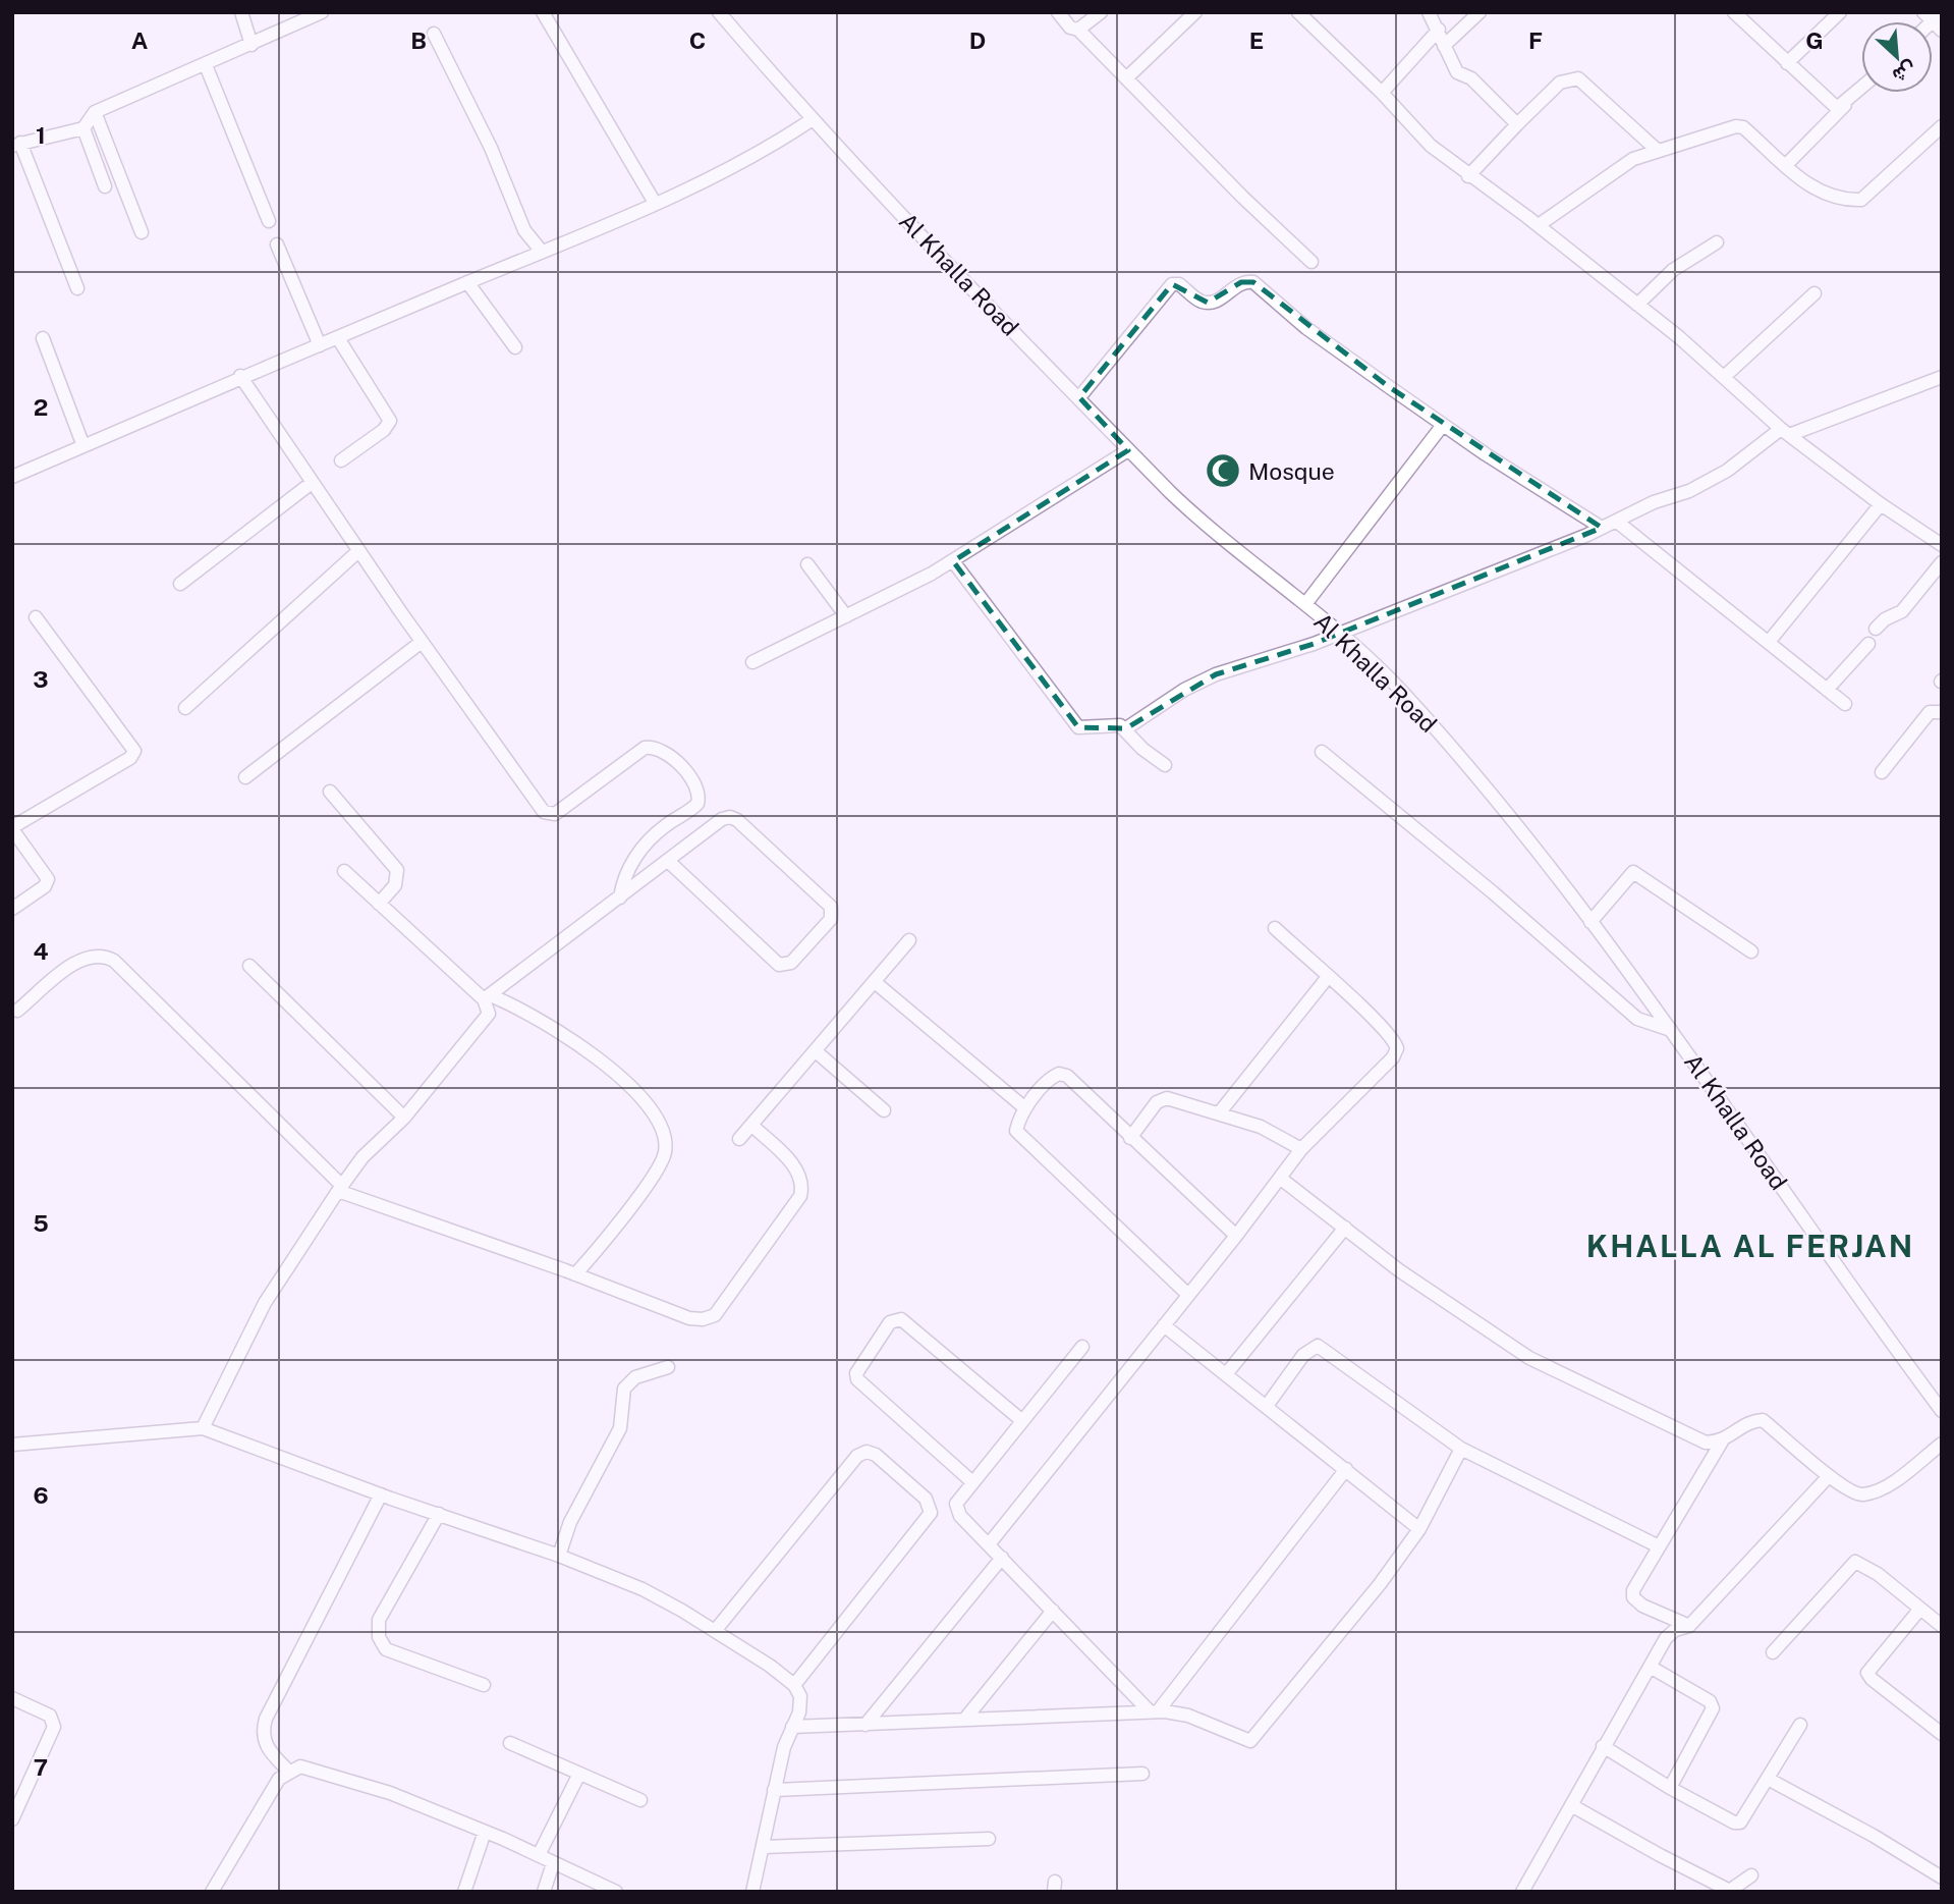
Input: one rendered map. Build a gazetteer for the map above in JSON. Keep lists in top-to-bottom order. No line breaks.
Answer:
{"streets":{"street":["Al Khalla Road"]},"districts":["KHALLA AL FERJAN"],"places":{"mosque":["Mosque"]},"north":"bottom right","grid":{"columns":["A","B","C","D","E","F","G"],"rows":["1","2","3","4","5","6","7"]}}
